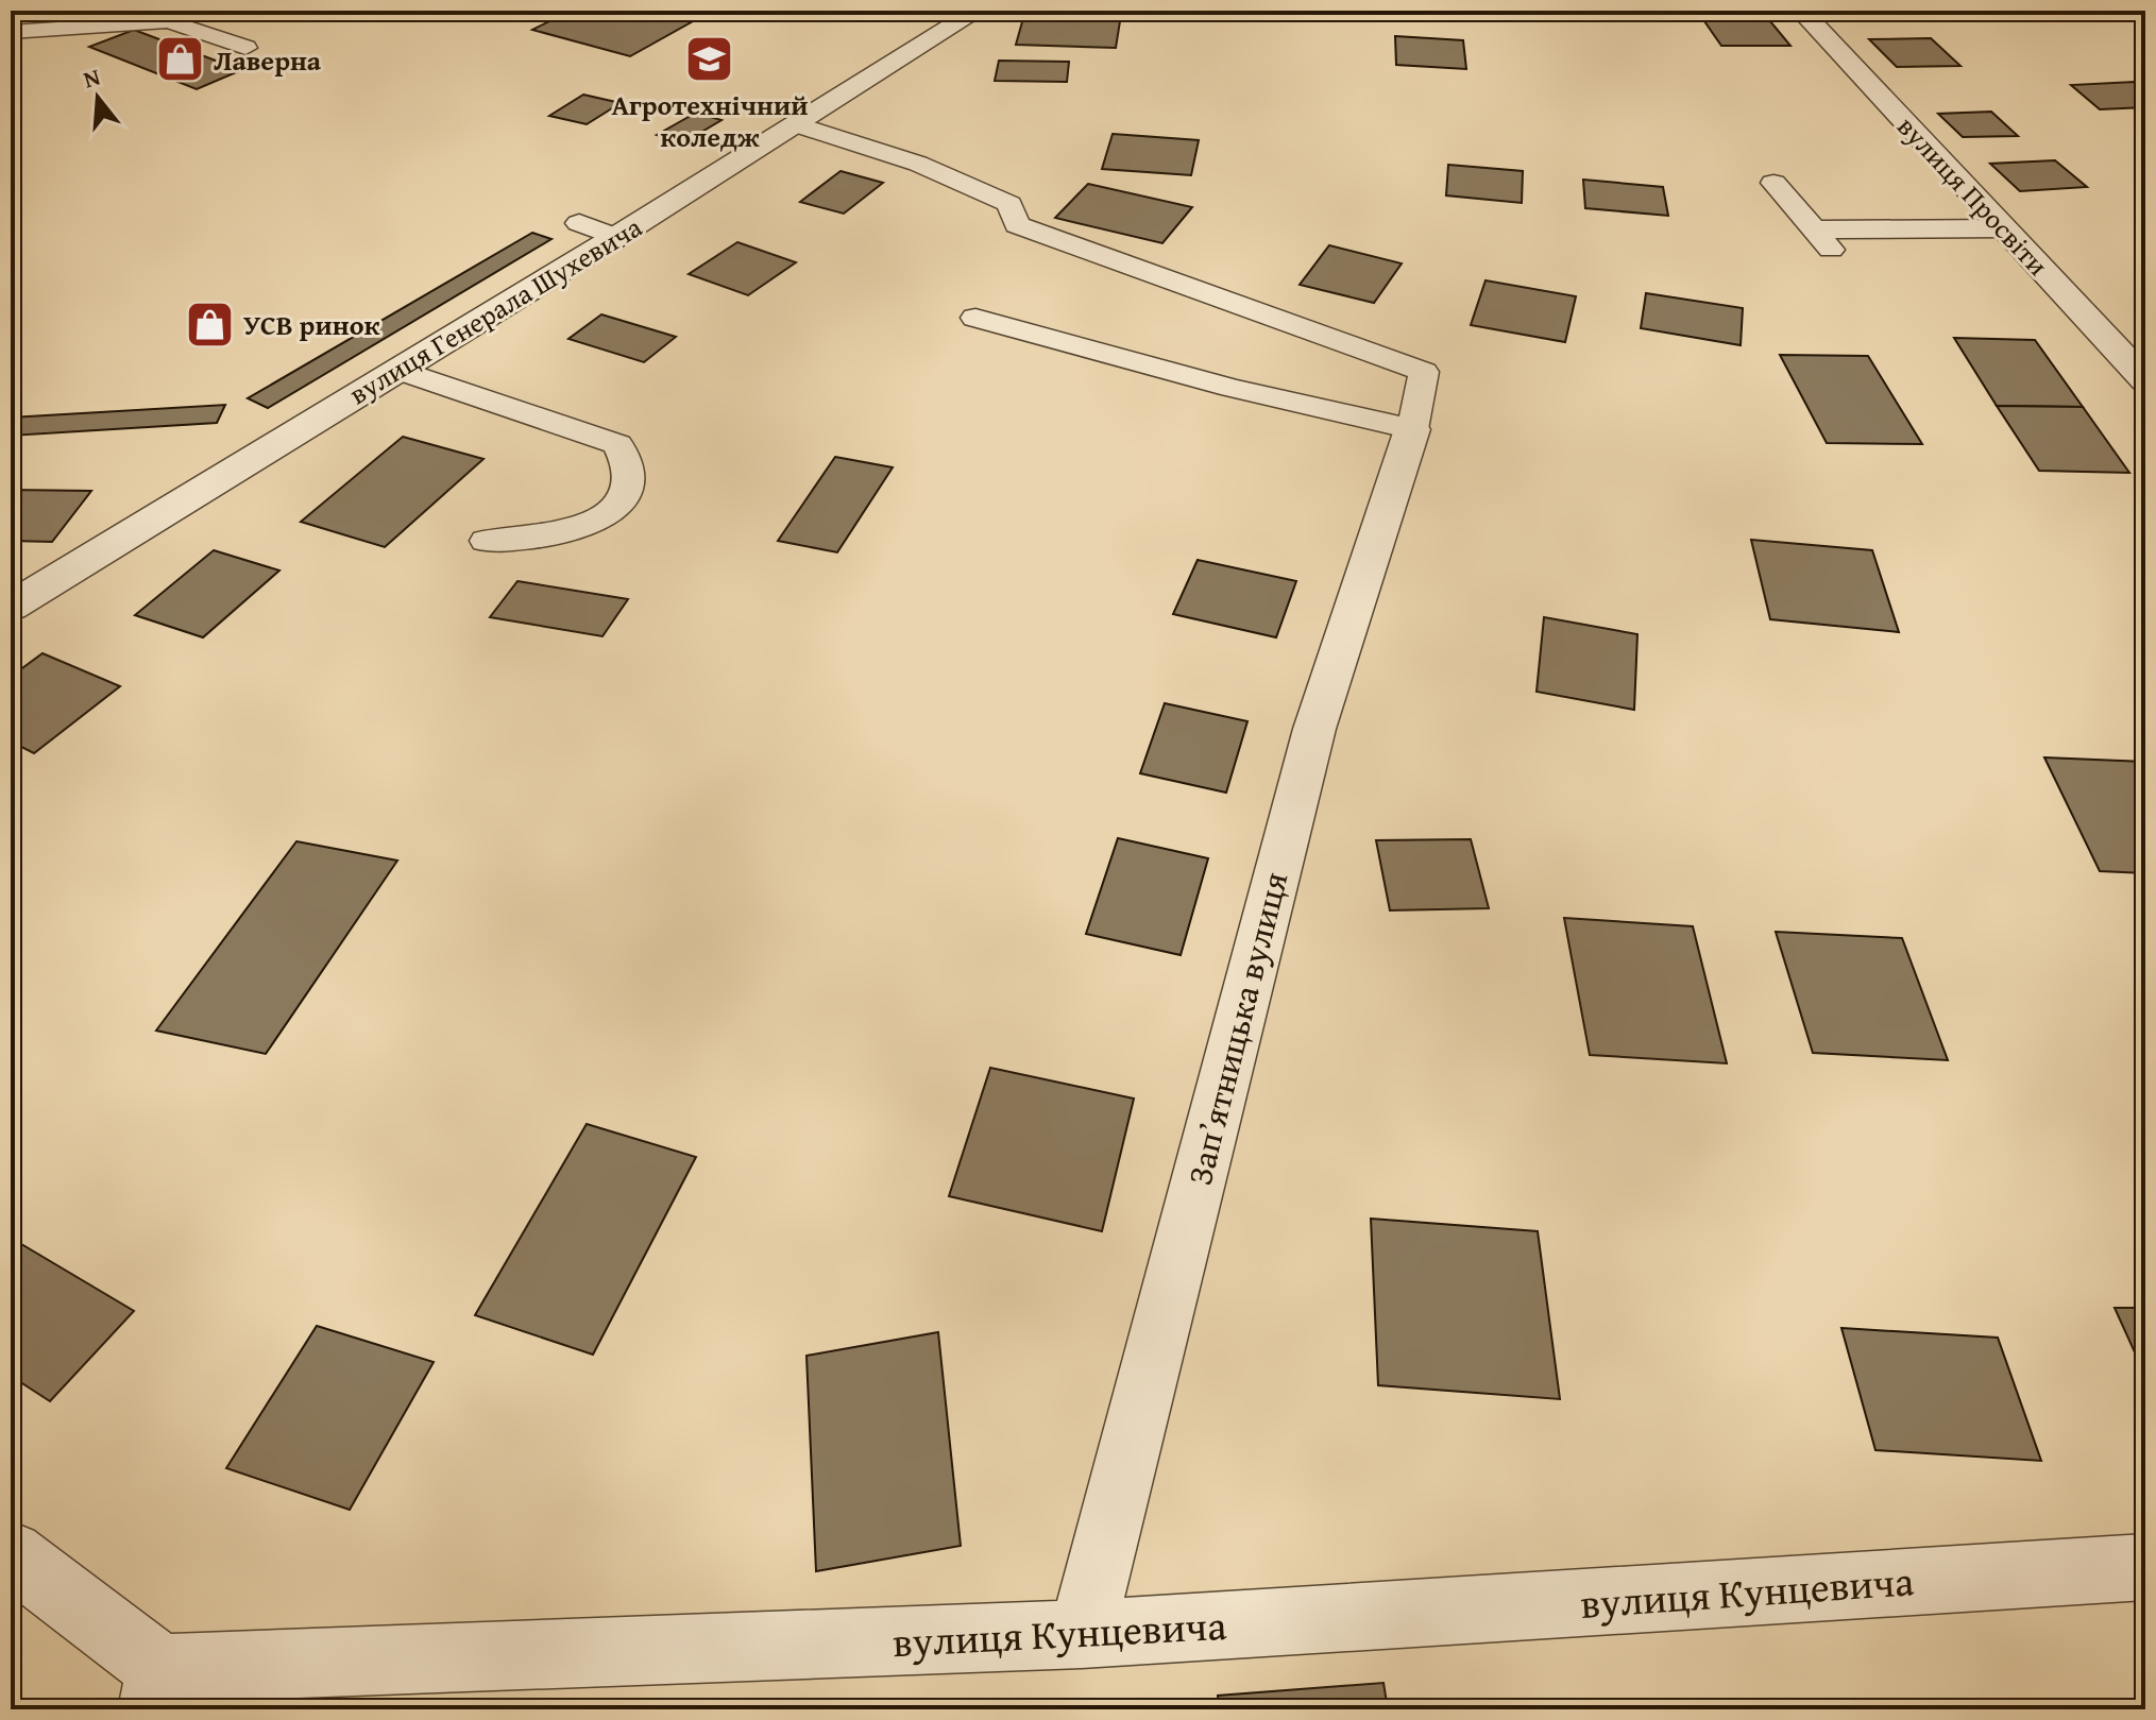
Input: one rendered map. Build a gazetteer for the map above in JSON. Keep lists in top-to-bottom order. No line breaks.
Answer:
{"streets":{"street":["вулиця Просвіти","вулиця Генерала Шухевича","Запʼятницька вулиця","вулиця Кунцевича"]},"crossings":[["Запʼятницька вулиця","вулиця Кунцевича"]],"places":{"school or university":["Агротехнічний коледж"],"shop":["Лаверна","УСВ ринок"]},"north":"top"}
